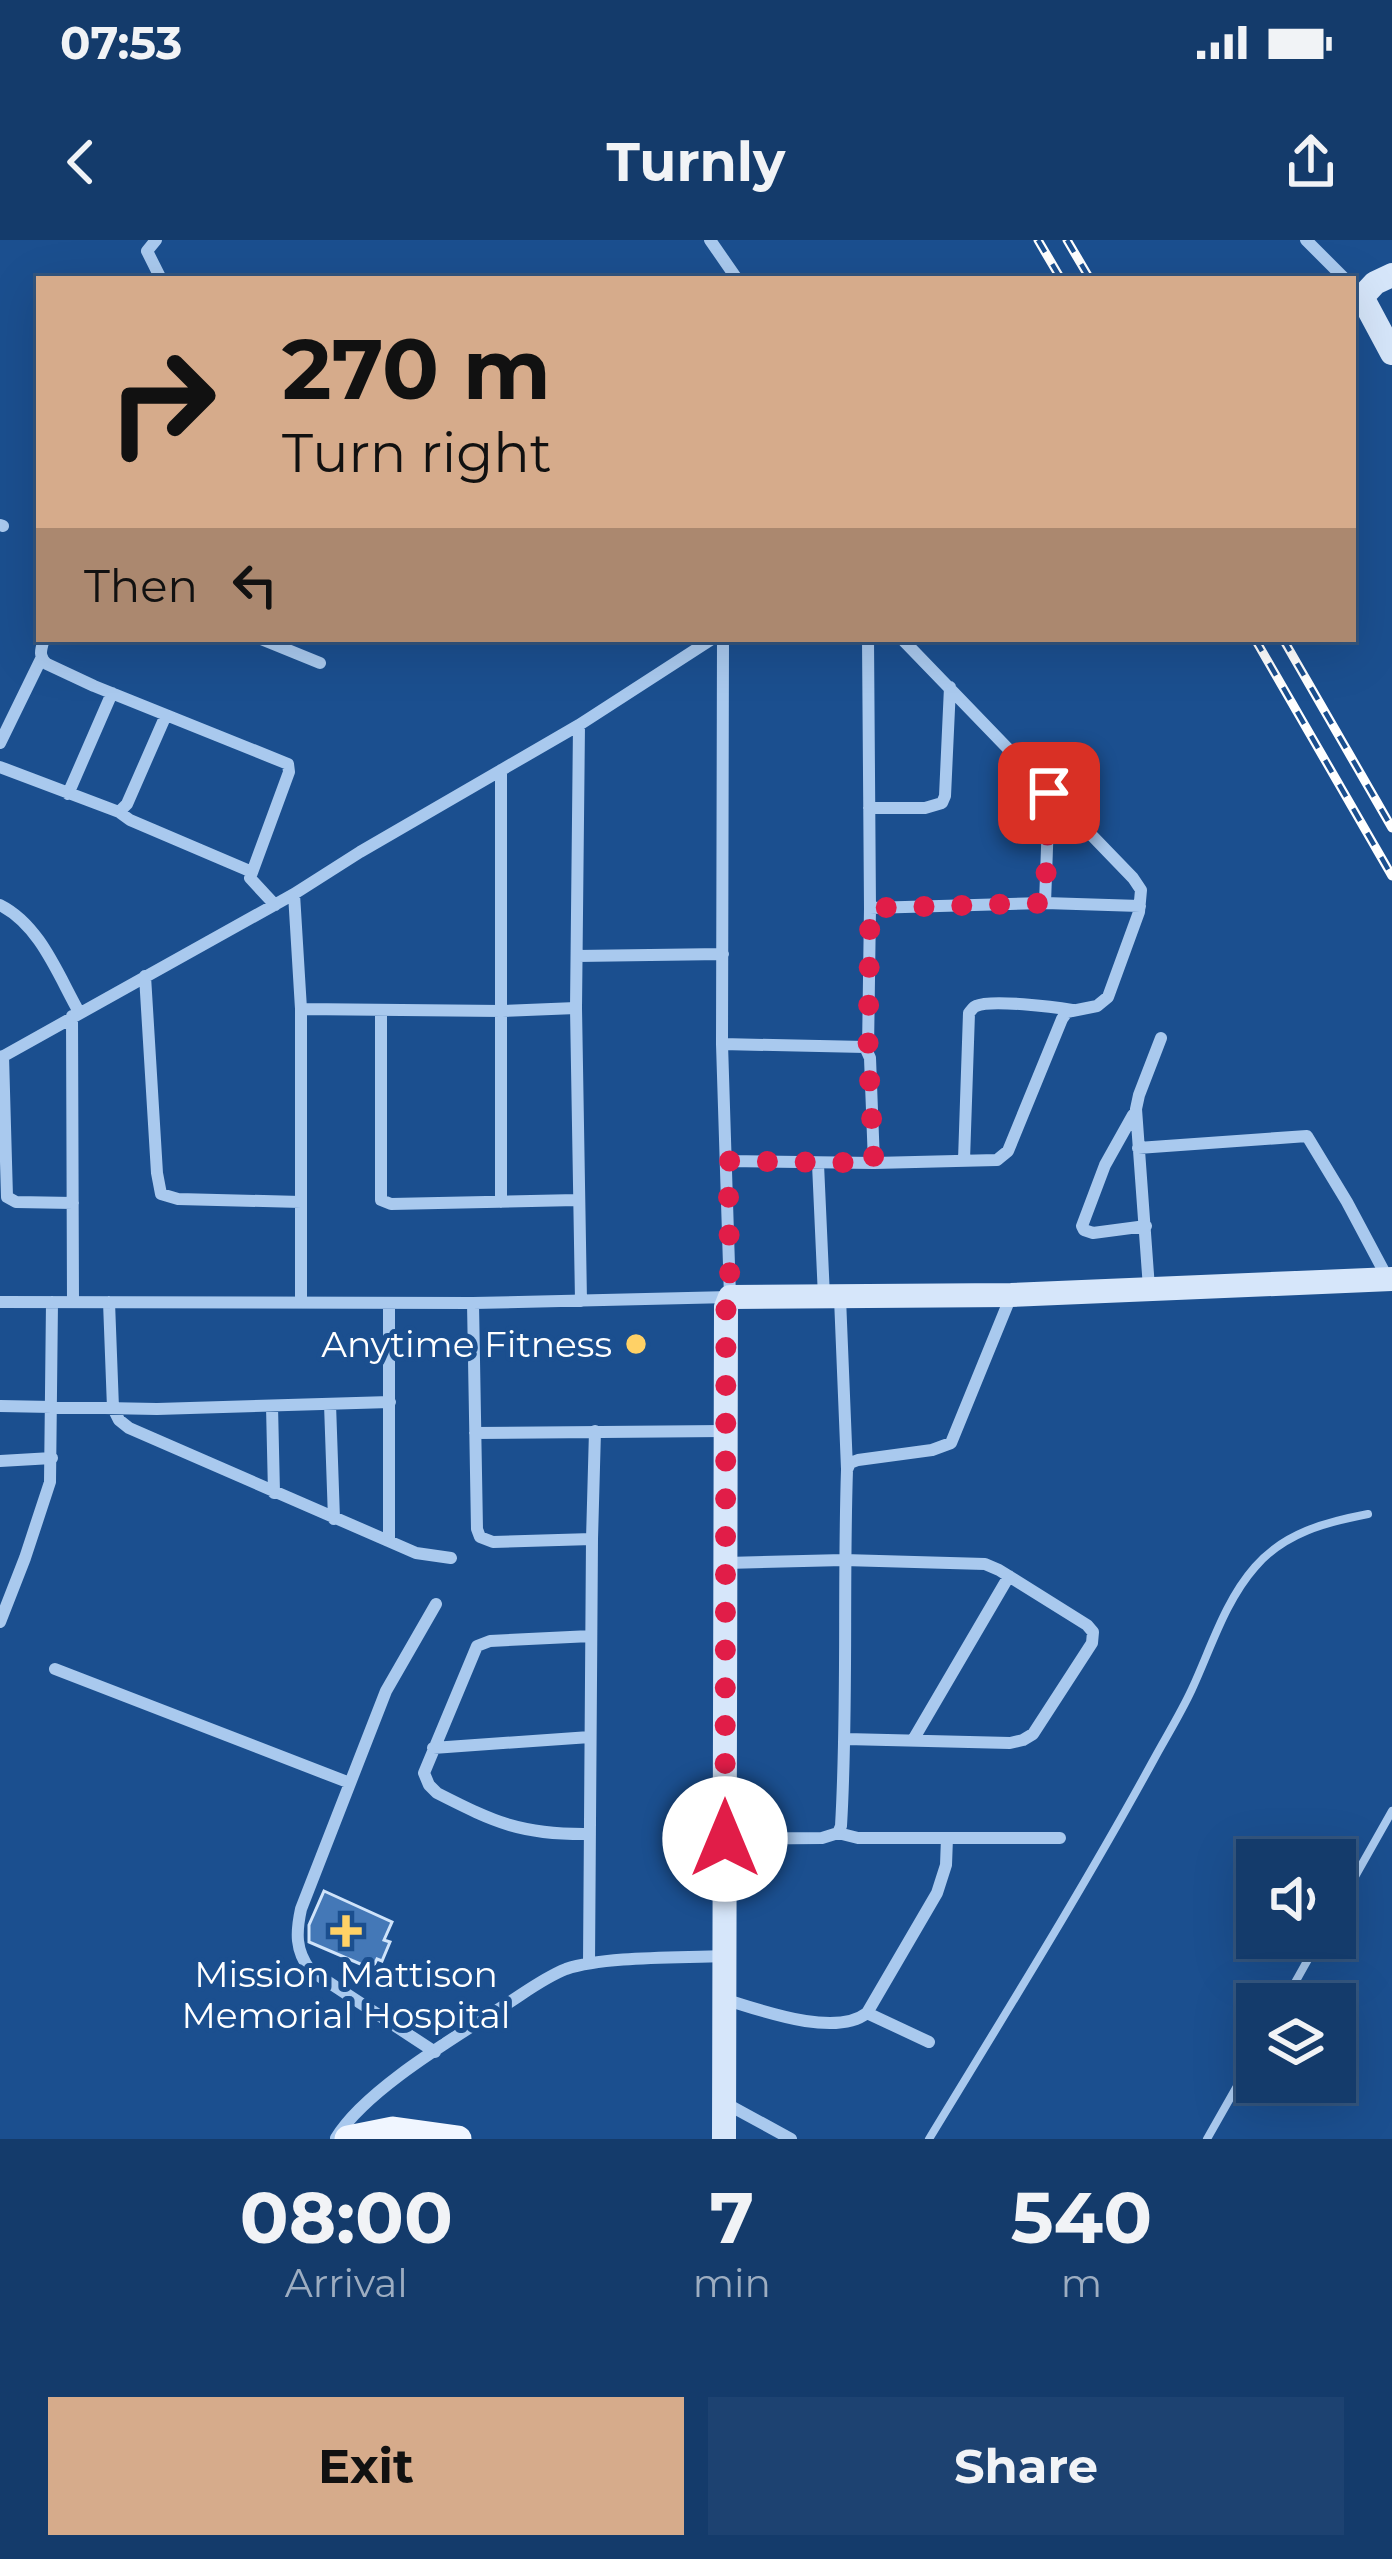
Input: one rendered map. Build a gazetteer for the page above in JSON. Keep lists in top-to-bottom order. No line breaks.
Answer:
{"places":{"other":["Anytime Fitness"],"health":["Mission Mattison Memorial Hospital"]},"page":{"status":"07:53","header":"Turnly","turn":["270 m","Turn right"],"then":"Then","eta":["08:00","Arrival","7","min","540","m"],"buttons":["Exit","Share"]}}
